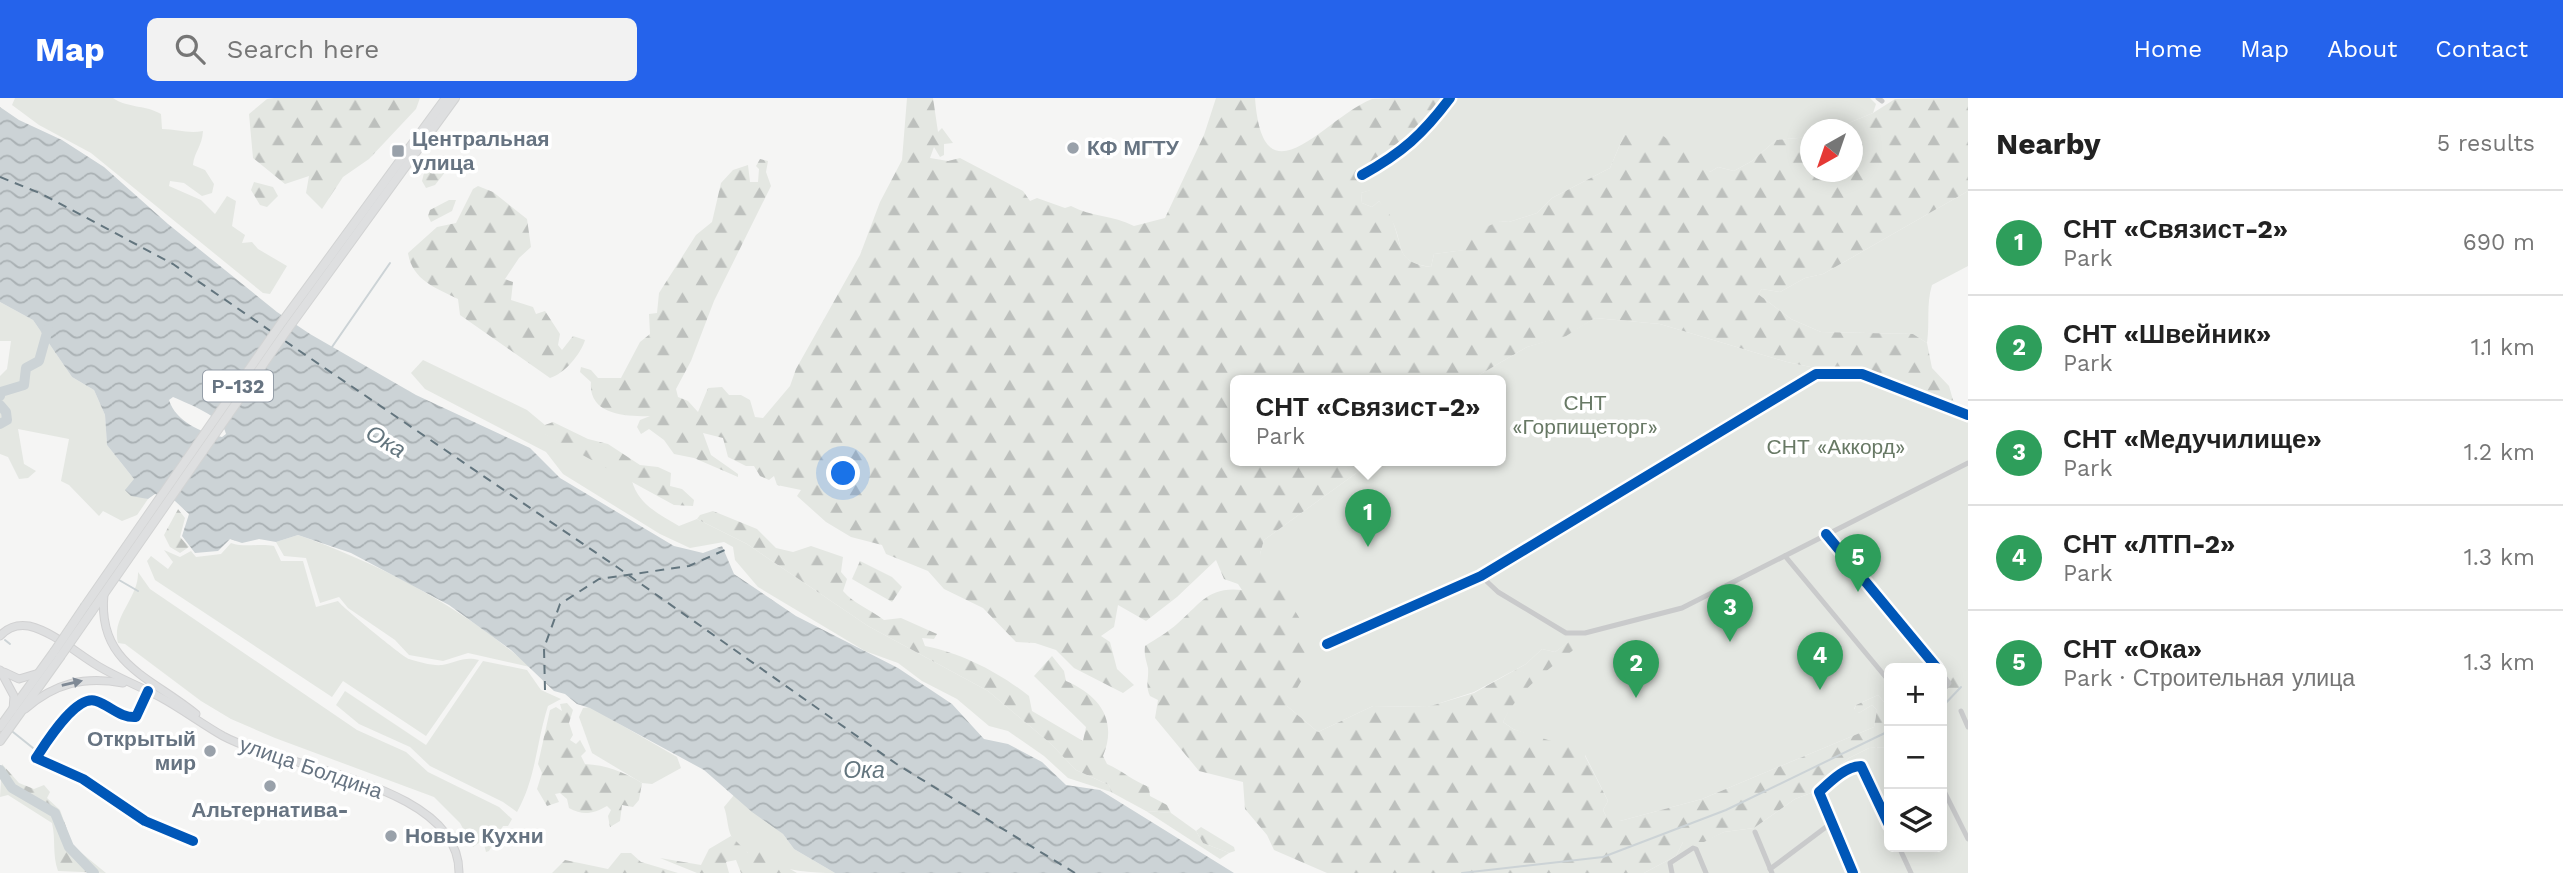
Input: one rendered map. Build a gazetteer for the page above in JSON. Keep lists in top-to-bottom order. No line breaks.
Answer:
{"streets":{"highway":["Р-132"],"main road":["улица Болдина"]},"water":["Ока"],"parks":["СНТ «Горпищеторг»","СНТ «Аккорд»"],"places":{"other":["КФ МГТУ","Открытый мир","Альтернатива-","Новые Кухни"],"transit":["Центральная улица"]},"north":"bottom left","page":{"header":"Map","search":"Search here","nav":["Home","Map","About","Contact"],"heading":["Nearby","5 results"],"list":[{"mark":"1","name":"СНТ «Связист-2»","note":"Park","value":"690 m"},{"mark":"2","name":"СНТ «Швейник»","note":"Park","value":"1.1 km"},{"mark":"3","name":"СНТ «Медучилище»","note":"Park","value":"1.2 km"},{"mark":"4","name":"СНТ «ЛТП-2»","note":"Park","value":"1.3 km"},{"mark":"5","name":"СНТ «Ока»","note":"Park · Строительная улица","value":"1.3 km"}],"popup":["СНТ «Связист-2»","Park"],"pins":["1","5","3","4","2"],"map_buttons":["+","−"]}}
